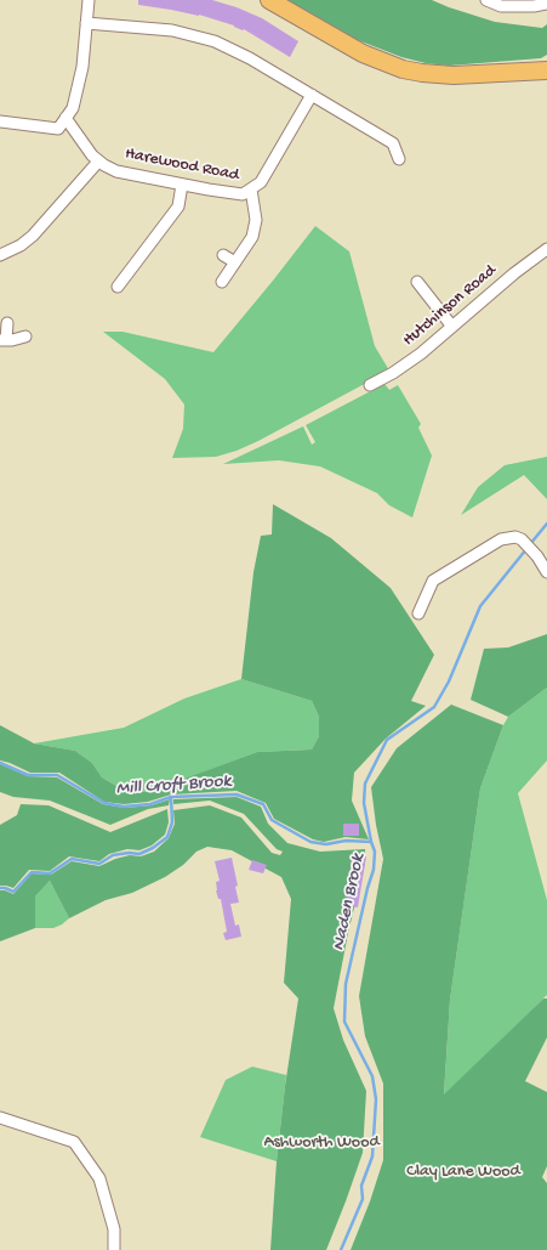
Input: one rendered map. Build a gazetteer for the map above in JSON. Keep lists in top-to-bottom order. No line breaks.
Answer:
{"streets":{"street":["Harewood Road","Hutchinson Road"]},"water":["Mill Croft Brook","Naden Brook"],"parks":["Ashworth Wood","Clay Lane Wood"]}
